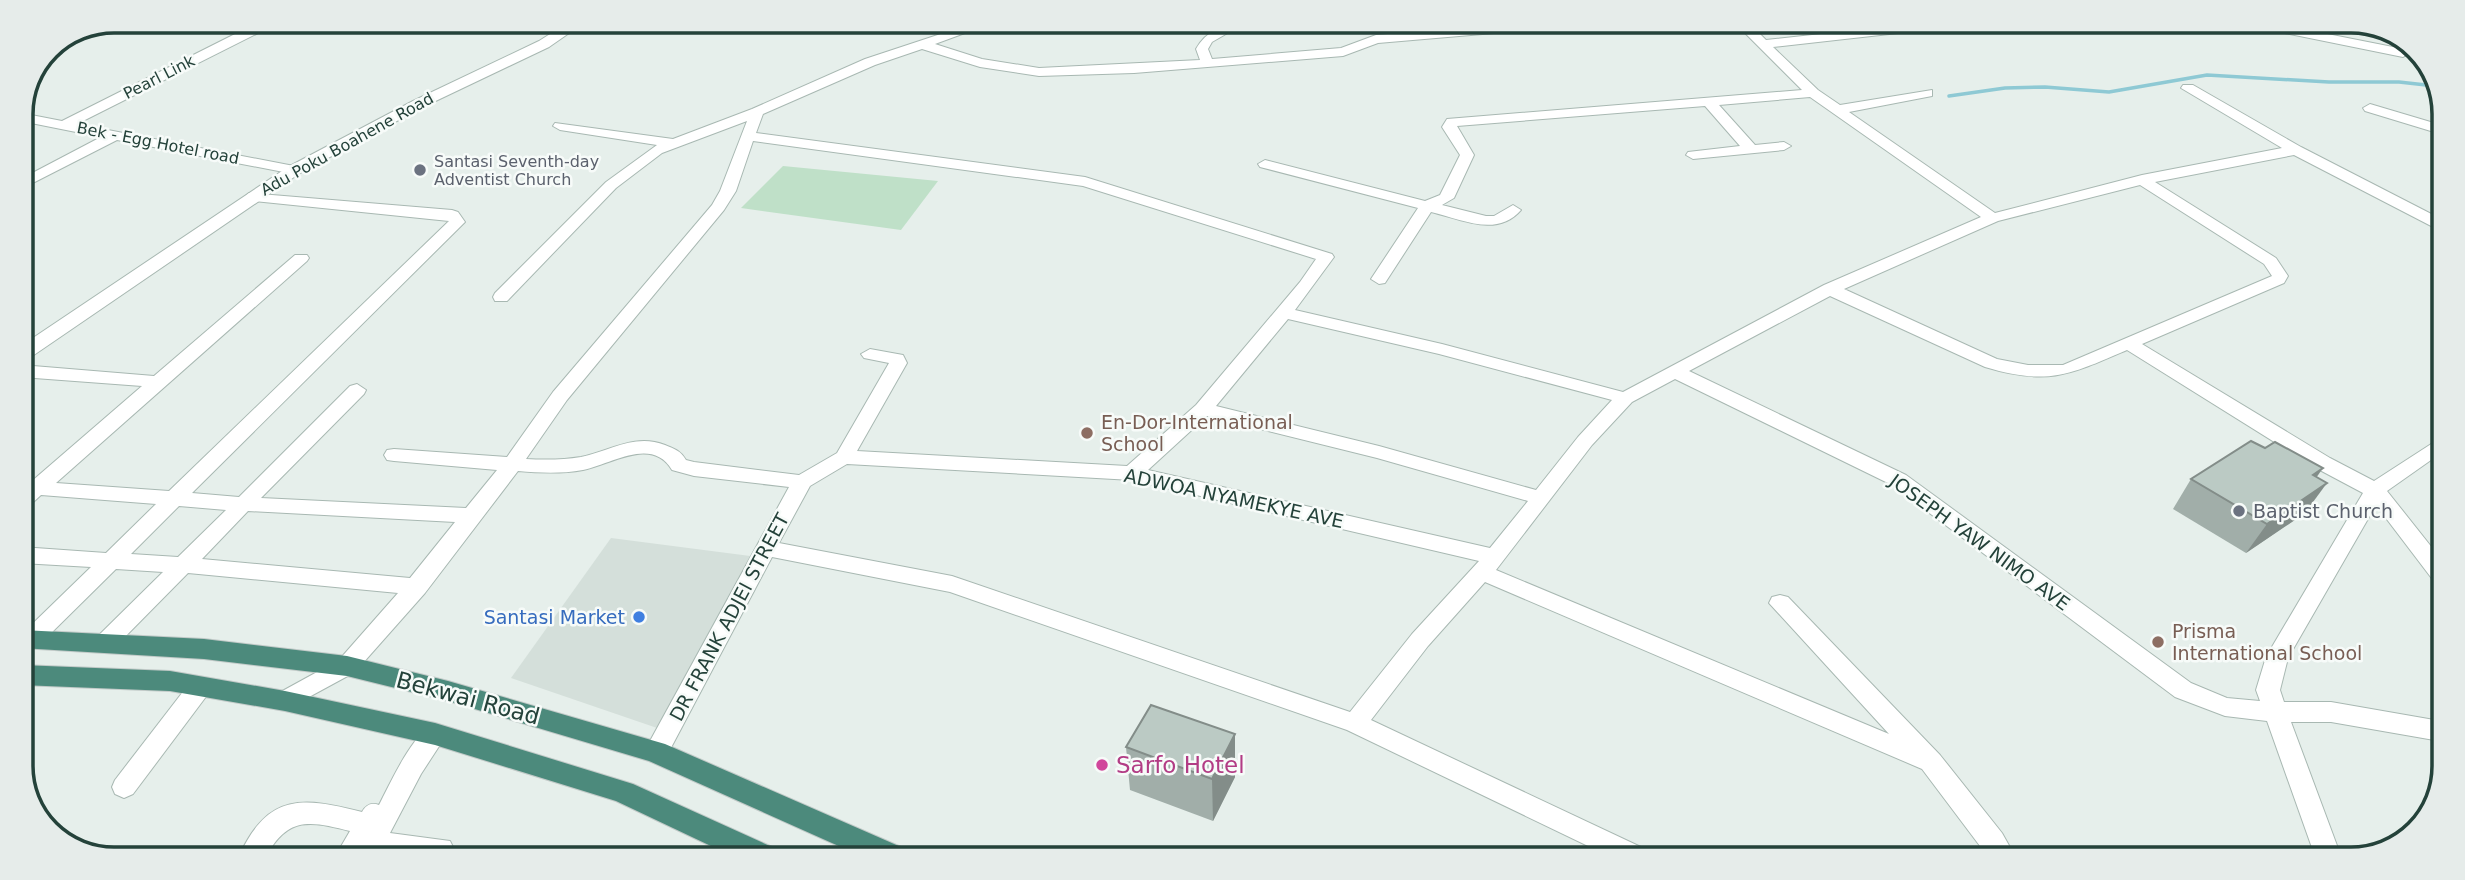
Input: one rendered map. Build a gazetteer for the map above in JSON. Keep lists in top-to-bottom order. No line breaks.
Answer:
{"streets":{"highway":["Bekwai Road"],"street":["Pearl Link","Bek - Egg Hotel road","Adu Poku Boahene Road","ADWOA NYAMEKYE AVE","JOSEPH YAW NIMO AVE","DR FRANK ADJEI STREET"]},"crossings":[["Pearl Link","Bek - Egg Hotel road"],["Bek - Egg Hotel road","Adu Poku Boahene Road"],["DR FRANK ADJEI STREET","Bekwai Road"]],"places":["Santasi Seventh-day Adventist Church","En-Dor-International School","Baptist Church","Santasi Market","Prisma International School","Sarfo Hotel"]}
